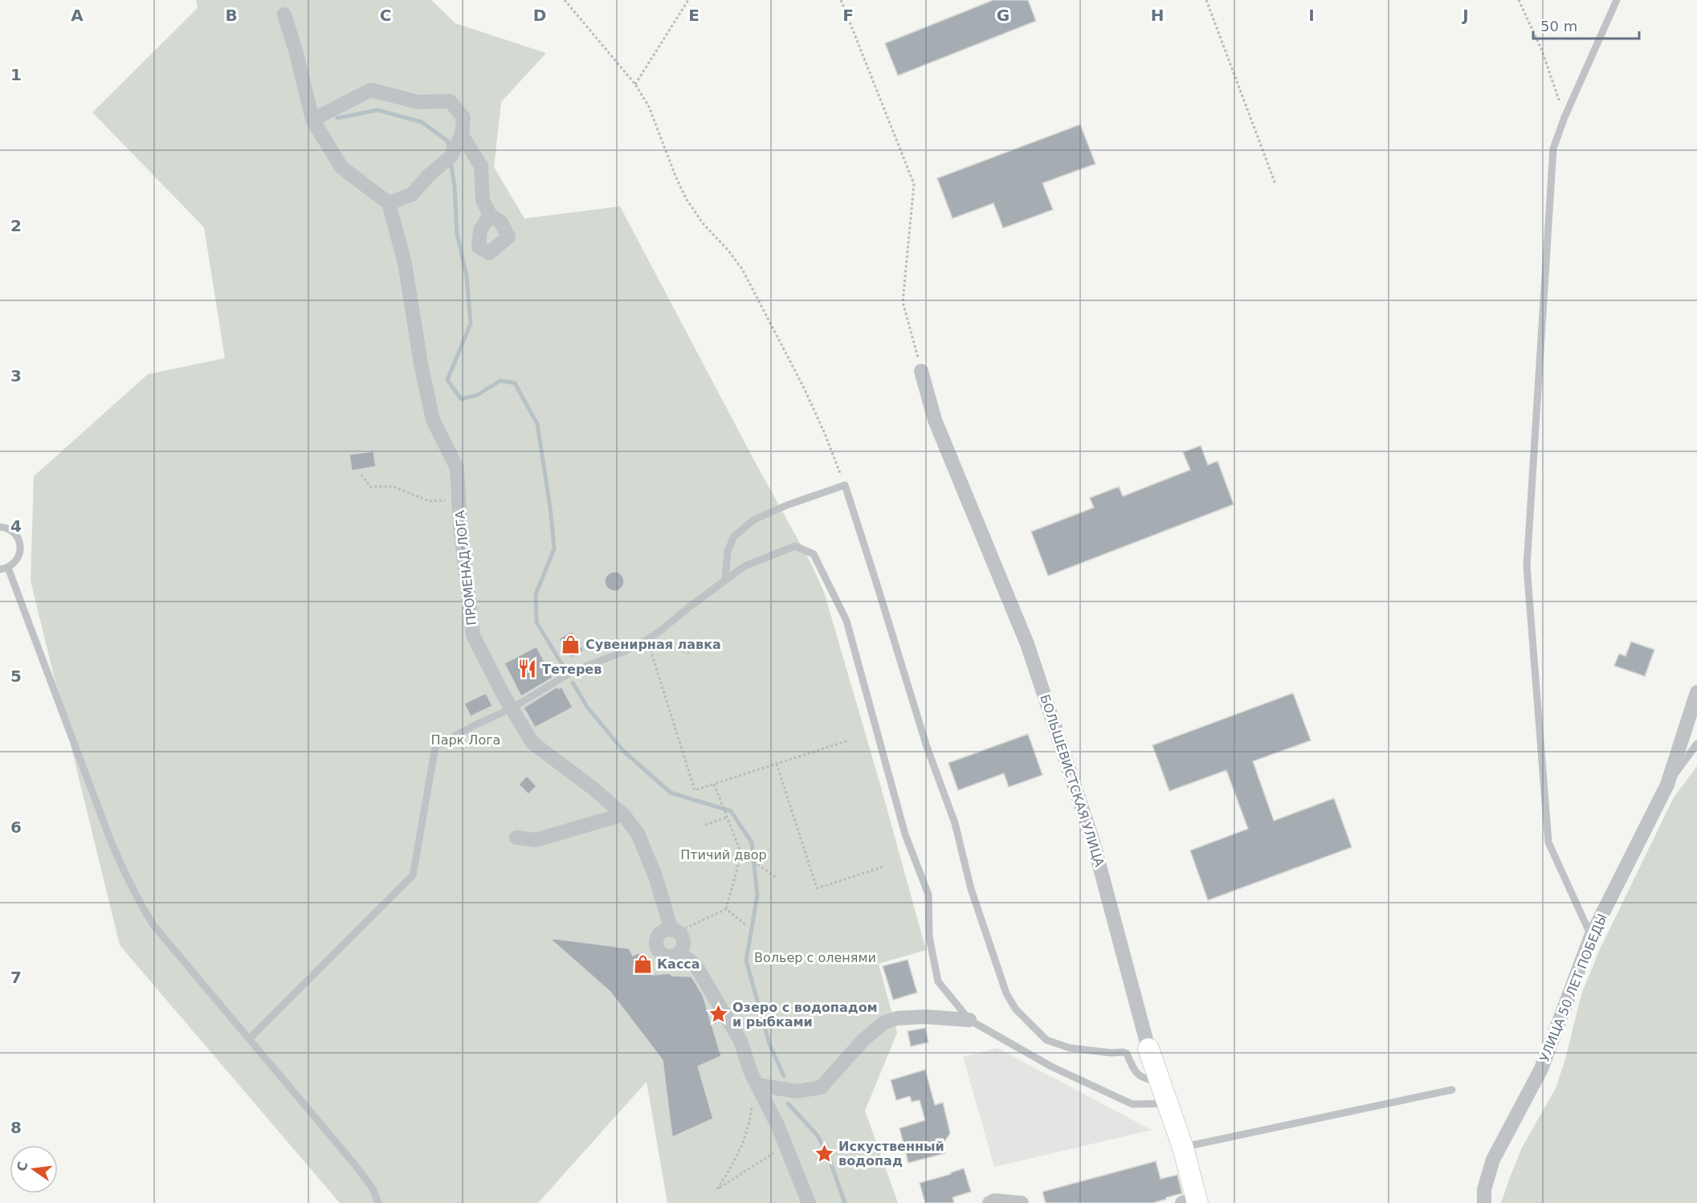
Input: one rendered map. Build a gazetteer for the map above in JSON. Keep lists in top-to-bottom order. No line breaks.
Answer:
{"streets":{"street":["ПРОМЕНАД ЛОГА","БОЛЬШЕВИСТСКАЯ УЛИЦА","УЛИЦА 50 ЛЕТ ПОБЕДЫ"]},"parks":["Парк Лога","Птичий двор","Вольер с оленями"],"places":{"shop":["Сувенирная лавка","Касса"],"restaurant":["Тетерев"],"place":["Озеро с водопадом и рыбками","Искуственный водопад"]},"scale_bar":"50 m","north":"left","grid":{"columns":["A","B","C","D","E","F","G","H","I","J"],"rows":["1","2","3","4","5","6","7","8"]}}
